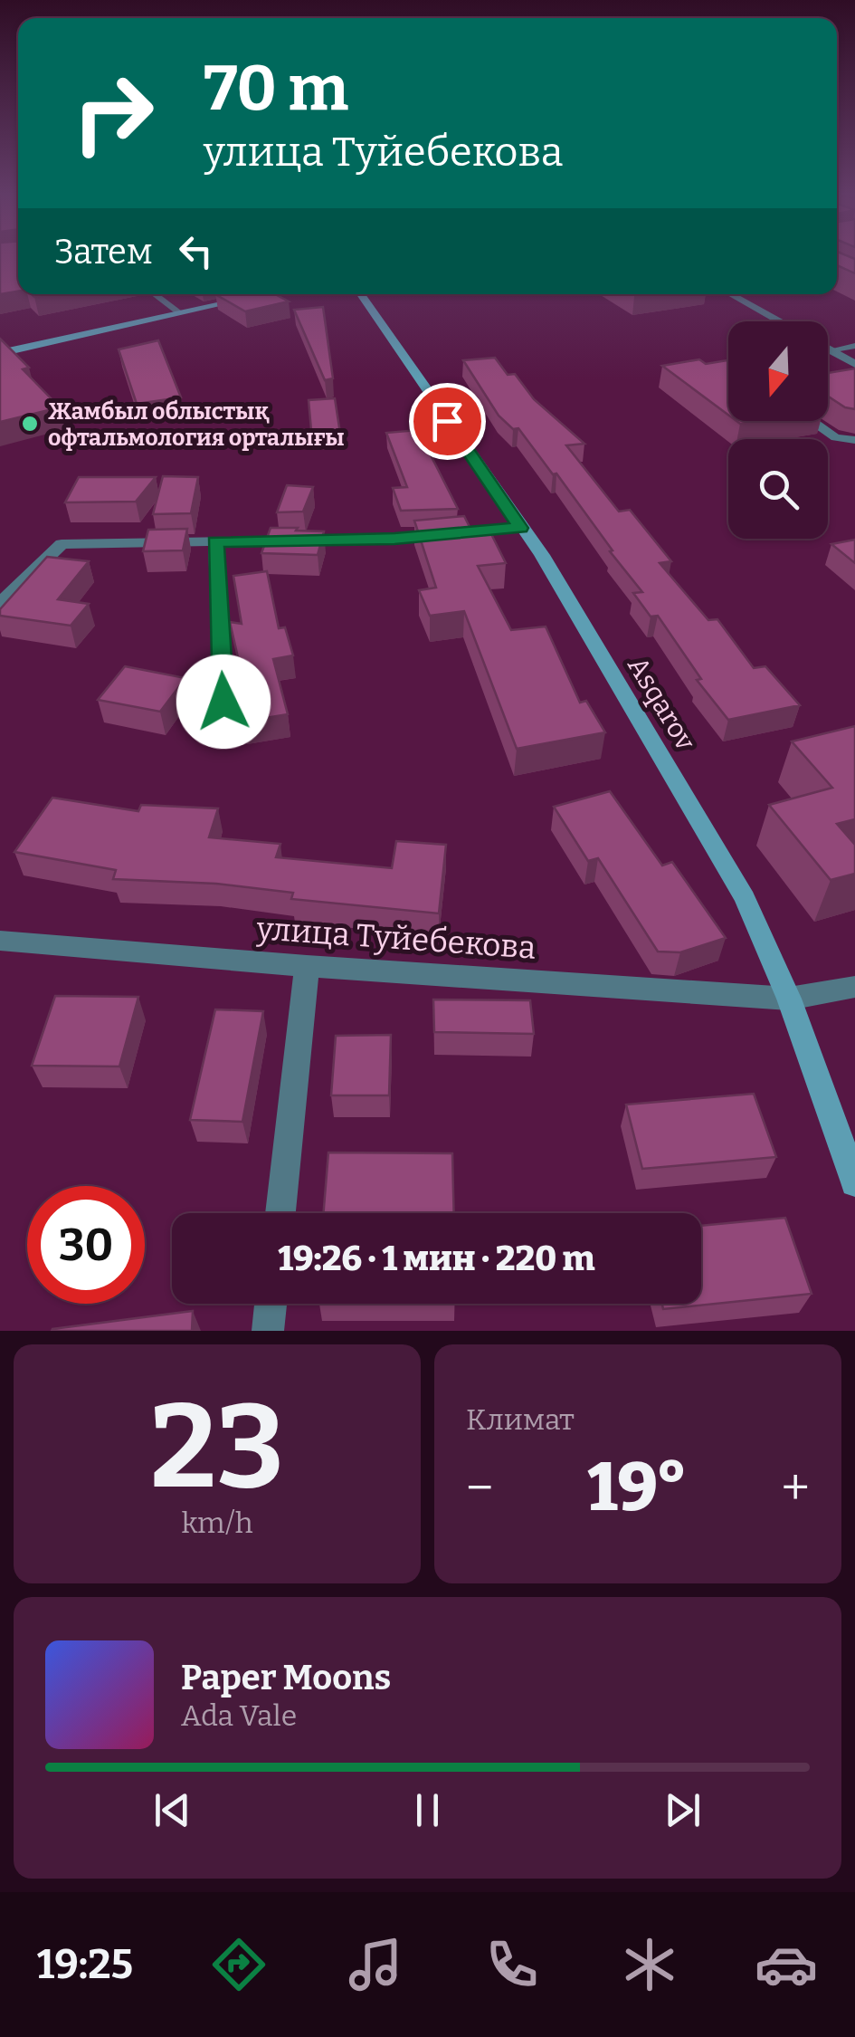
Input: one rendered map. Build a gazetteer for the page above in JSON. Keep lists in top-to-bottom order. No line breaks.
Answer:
{"streets":{"main road":["Asqarov"],"street":["улица Туйебекова"]},"crossings":[["Asqarov","улица Туйебекова"]],"places":["Жамбыл облыстық офтальмология орталығы"],"north":"bottom","page":{"turn":["70 m","улица Туйебекова"],"then":"Затем","limit":"30","trip":"19:26 · 1 мин · 220 m","tile":[["23","km/h"],"Климат"],"heat":["−","19°","+"],"song":["Paper Moons","Ada Vale"],"tabs":"19:25"}}
